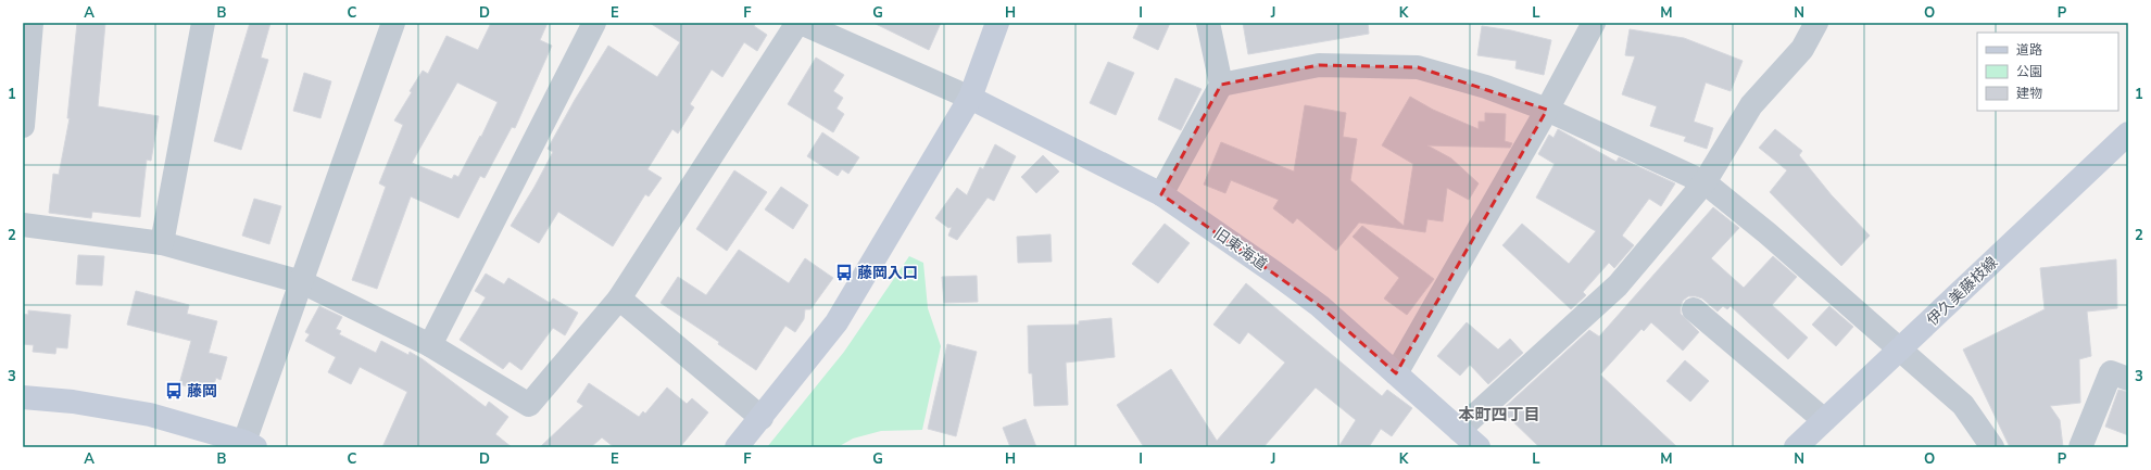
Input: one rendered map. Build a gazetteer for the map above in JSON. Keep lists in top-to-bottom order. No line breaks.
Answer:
{"streets":{"street":["旧東海道","伊久美藤枝線"]},"districts":["本町四丁目"],"places":{"bus stop":["藤岡入口","藤岡"]},"legend":["道路","公園","建物"],"grid":{"columns":["A","B","C","D","E","F","G","H","I","J","K","L","M","N","O","P"],"rows":["1","2","3"]}}
